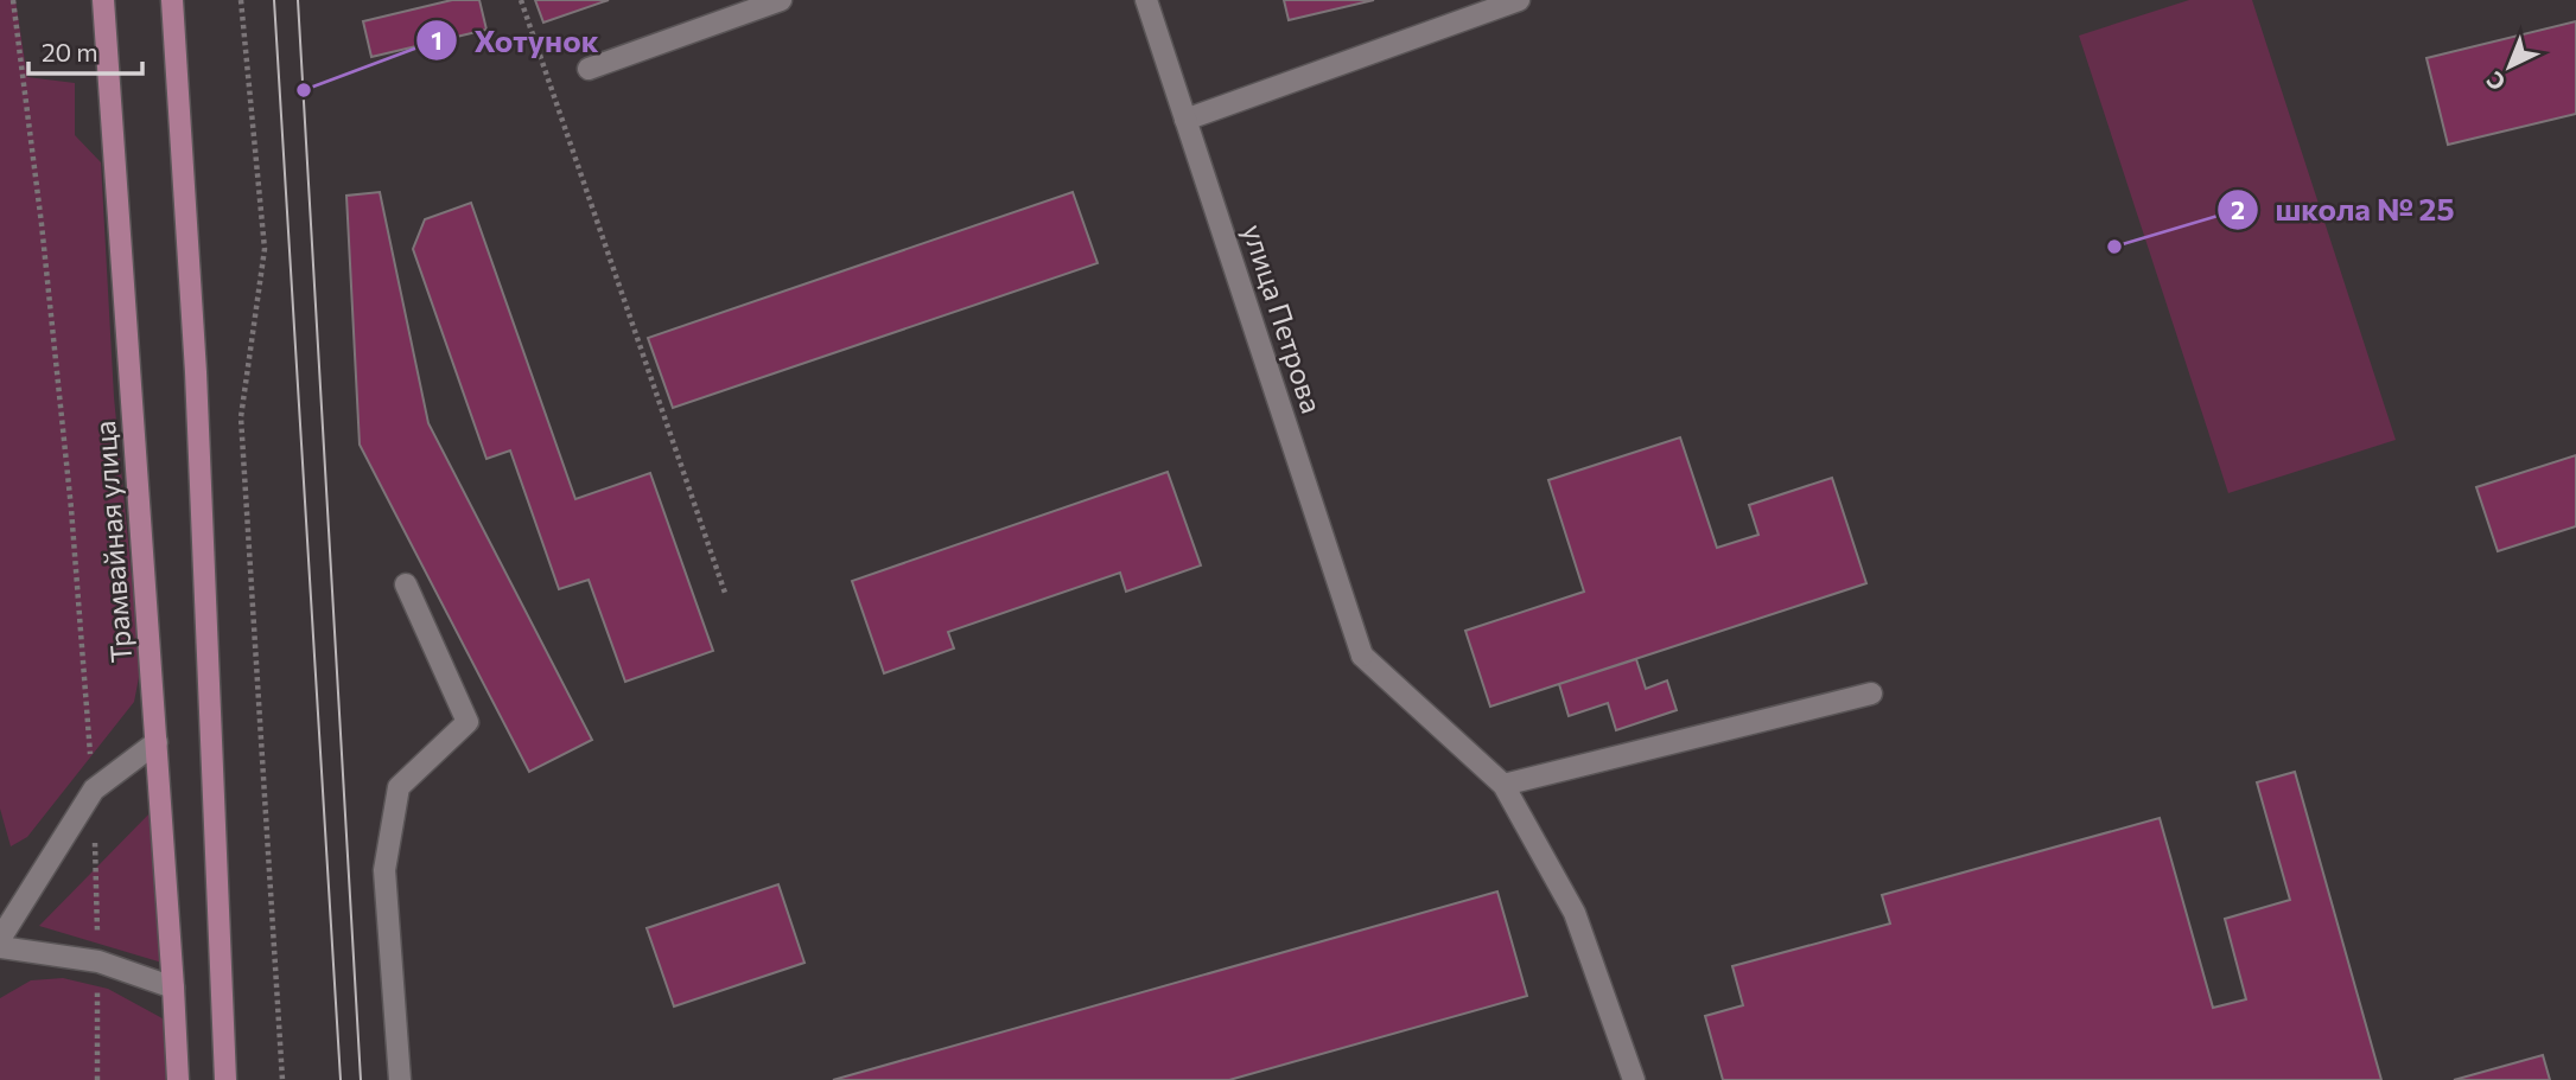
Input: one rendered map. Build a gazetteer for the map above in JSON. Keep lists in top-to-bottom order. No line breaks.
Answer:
{"streets":{"main road":["Трамвайная улица"],"street":["улица Петрова"]},"places":["Хотунок","школа № 25"],"scale_bar":"20 m","north":"bottom left"}
